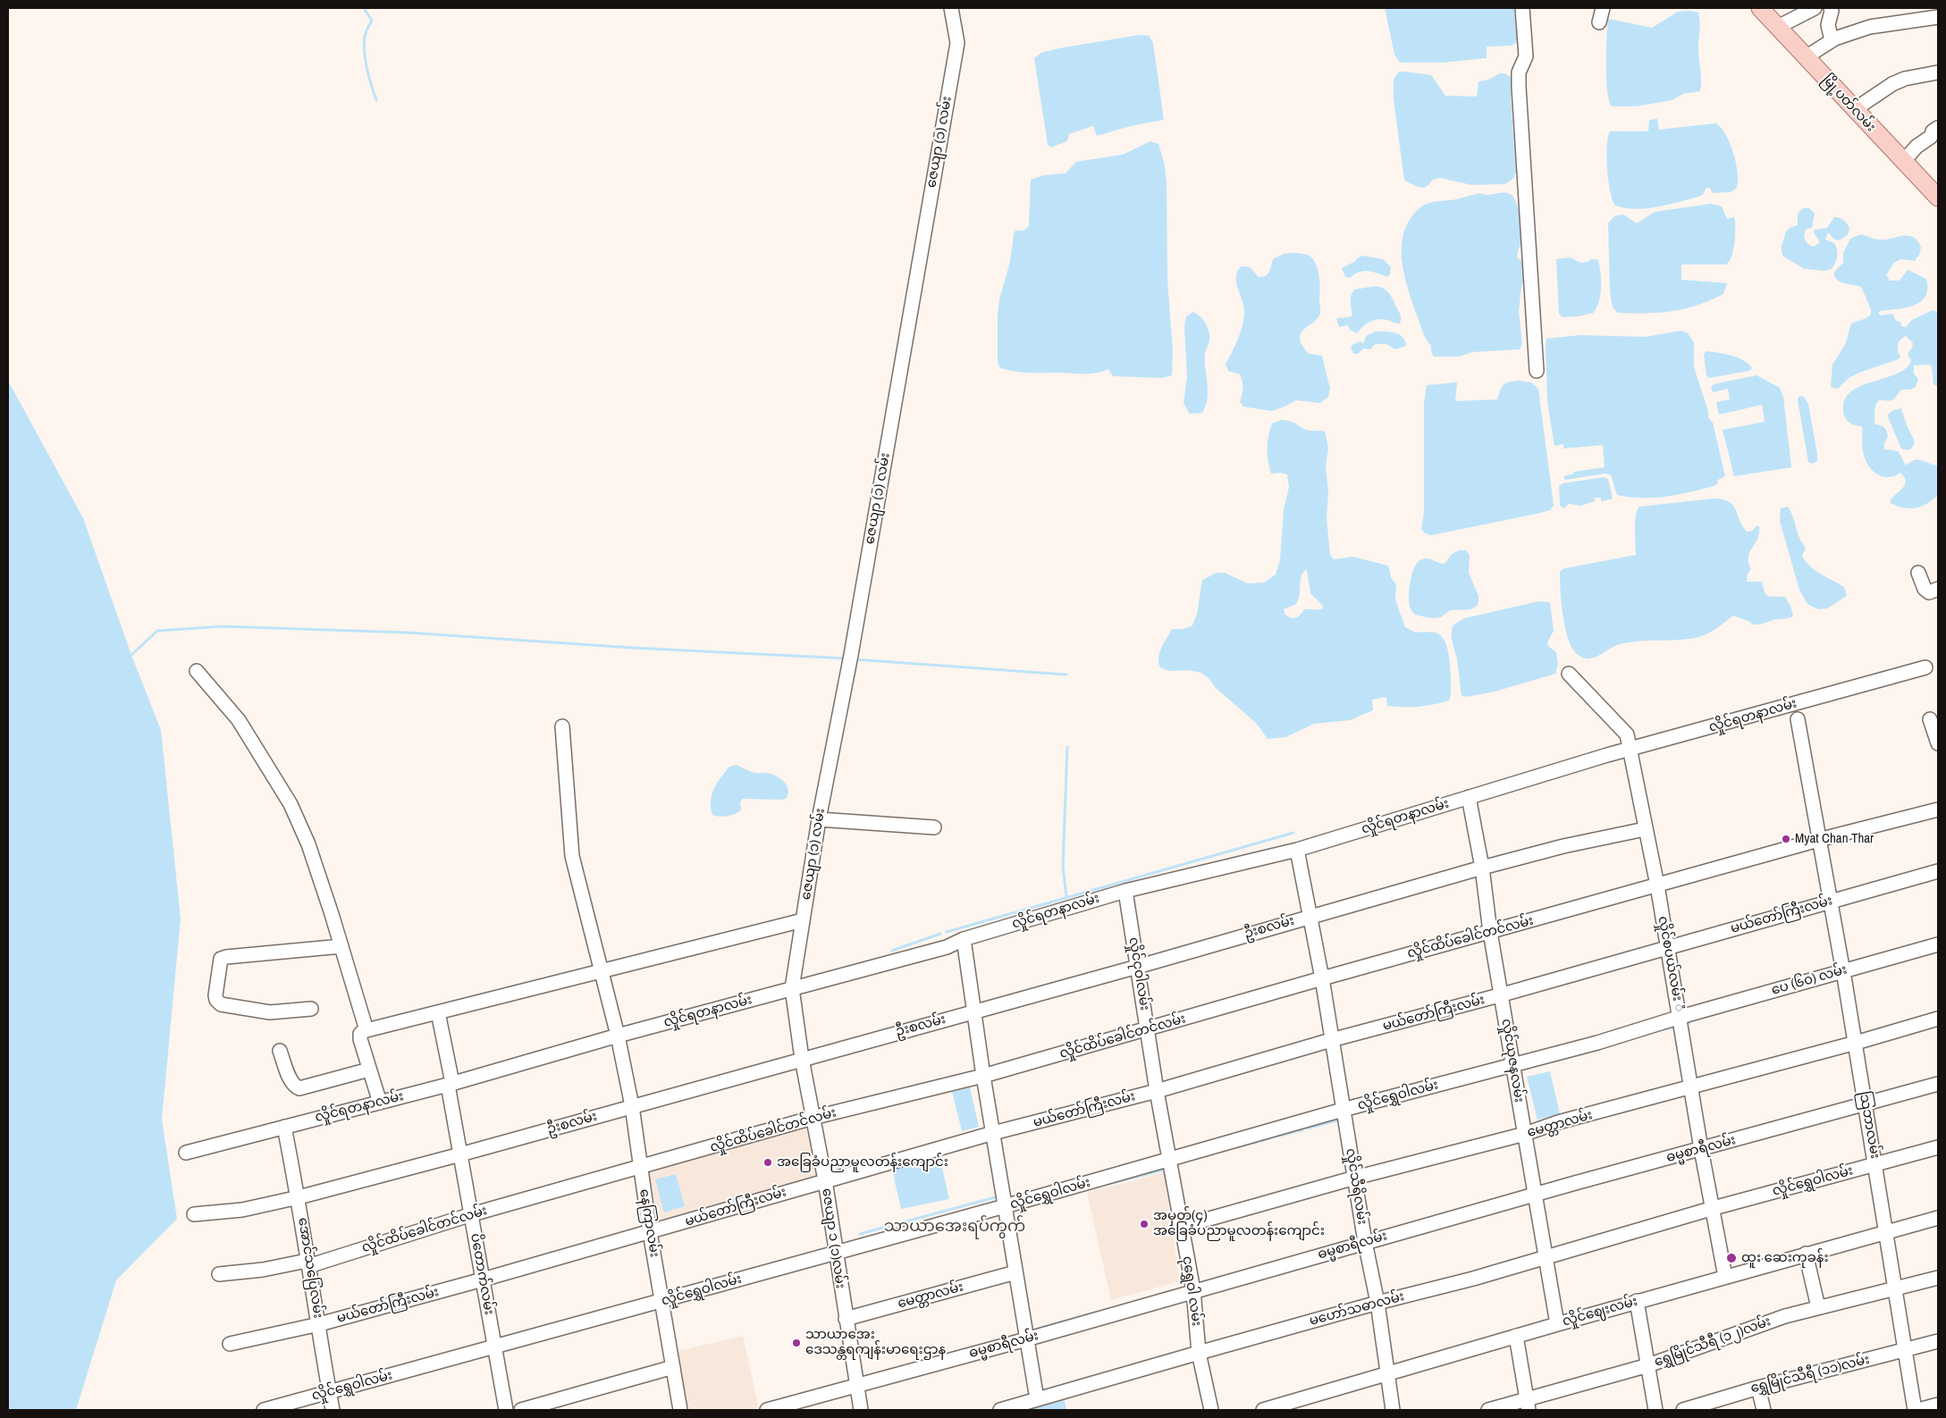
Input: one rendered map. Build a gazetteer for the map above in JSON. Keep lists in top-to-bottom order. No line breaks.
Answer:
{"streets":{"main road":["မြို့ပတ်လမ်း"],"street":["ဇေယျာ (၁) လမ်း","လှိုင်ရတနာလမ်း","မယ်တော်ကြီးလမ်း","ဦးစလမ်း","လှိုင်ထိပ်ခေါင်တင်လမ်း","လှိုင်စပယ်လမ်း ံ","လှိုင်ငုဝါလမ်း","ပေ (၆၀) လမ်း","လှိုင်ယုဇနလမ်း","လှိုင်ရွှေဝါလမ်း","မေတ္တာလမ်း","သြဘာလမ်း","ဓမ္မစာရီလမ်း","လှိုင်သီရိလမ်း","နေကြာလမ်း","ဇေယျာ ၁ (၁)လမ်း","အောင်သပြေလမ်း","ပိတောက်လမ်း","ငုရွှေဝါ လမ်း","မဟော်သဓာလမ်း","လှိုင်ဈေးလမ်း","ရွှေမြိုင်သီရီ (၁၂)လမ်း","ရွှေမြိုင်သီရီ (၁၁)လမ်း"]},"crossings":[["ဇေယျာ (၁) လမ်း","လှိုင်ရတနာလမ်း"],["ဇေယျာ (၁) လမ်း","ဇေယျာ ၁ (၁)လမ်း"],["လှိုင်ရတနာလမ်း","လှိုင်စပယ်လမ်း ံ"],["လှိုင်ရတနာလမ်း","လှိုင်ငုဝါလမ်း"],["လှိုင်ရတနာလမ်း","လှိုင်ယုဇနလမ်း"],["လှိုင်ရတနာလမ်း","လှိုင်သီရိလမ်း"],["လှိုင်ရတနာလမ်း","နေကြာလမ်း"],["လှိုင်ရတနာလမ်း","ဇေယျာ ၁ (၁)လမ်း"],["လှိုင်ရတနာလမ်း","အောင်သပြေလမ်း"],["လှိုင်ရတနာလမ်း","ပိတောက်လမ်း"],["မယ်တော်ကြီးလမ်း","လှိုင်စပယ်လမ်း ံ"],["မယ်တော်ကြီးလမ်း","လှိုင်ငုဝါလမ်း"],["မယ်တော်ကြီးလမ်း","လှိုင်ယုဇနလမ်း"],["မယ်တော်ကြီးလမ်း","သြဘာလမ်း"],["မယ်တော်ကြီးလမ်း","လှိုင်သီရိလမ်း"],["မယ်တော်ကြီးလမ်း","နေကြာလမ်း"],["မယ်တော်ကြီးလမ်း","ဇေယျာ ၁ (၁)လမ်း"],["မယ်တော်ကြီးလမ်း","အောင်သပြေလမ်း"],["မယ်တော်ကြီးလမ်း","ပိတောက်လမ်း"],["ဦးစလမ်း","လှိုင်စပယ်လမ်း ံ"],["ဦးစလမ်း","လှိုင်ငုဝါလမ်း"],["ဦးစလမ်း","လှိုင်ယုဇနလမ်း"],["ဦးစလမ်း","လှိုင်သီရိလမ်း"],["ဦးစလမ်း","နေကြာလမ်း"],["ဦးစလမ်း","ဇေယျာ ၁ (၁)လမ်း"],["ဦးစလမ်း","အောင်သပြေလမ်း"],["ဦးစလမ်း","ပိတောက်လမ်း"],["လှိုင်ထိပ်ခေါင်တင်လမ်း","လှိုင်စပယ်လမ်း ံ"],["လှိုင်ထိပ်ခေါင်တင်လမ်း","လှိုင်ငုဝါလမ်း"],["လှိုင်ထိပ်ခေါင်တင်လမ်း","လှိုင်ယုဇနလမ်း"],["လှိုင်ထိပ်ခေါင်တင်လမ်း","သြဘာလမ်း"],["လှိုင်ထိပ်ခေါင်တင်လမ်း","လှိုင်သီရိလမ်း"],["လှိုင်ထိပ်ခေါင်တင်လမ်း","နေကြာလမ်း"],["လှိုင်ထိပ်ခေါင်တင်လမ်း","ဇေယျာ ၁ (၁)လမ်း"],["လှိုင်ထိပ်ခေါင်တင်လမ်း","အောင်သပြေလမ်း"],["လှိုင်ထိပ်ခေါင်တင်လမ်း","ပိတောက်လမ်း"],["လှိုင်စပယ်လမ်း ံ","ပေ (၆၀) လမ်း"],["လှိုင်စပယ်လမ်း ံ","လှိုင်ရွှေဝါလမ်း"],["လှိုင်စပယ်လမ်း ံ","မေတ္တာလမ်း"],["လှိုင်စပယ်လမ်း ံ","ဓမ္မစာရီလမ်း"],["လှိုင်စပယ်လမ်း ံ","မဟော်သဓာလမ်း"],["လှိုင်စပယ်လမ်း ံ","လှိုင်ဈေးလမ်း"],["လှိုင်ငုဝါလမ်း","လှိုင်ရွှေဝါလမ်း"],["လှိုင်ငုဝါလမ်း","ငုရွှေဝါ လမ်း"],["ပေ (၆၀) လမ်း","လှိုင်ရွှေဝါလမ်း"],["ပေ (၆၀) လမ်း","သြဘာလမ်း"],["လှိုင်ယုဇနလမ်း","လှိုင်ရွှေဝါလမ်း"],["လှိုင်ယုဇနလမ်း","မေတ္တာလမ်း"],["လှိုင်ယုဇနလမ်း","ဓမ္မစာရီလမ်း"],["လှိုင်ယုဇနလမ်း","မဟော်သဓာလမ်း"],["လှိုင်ယုဇနလမ်း","လှိုင်ဈေးလမ်း"],["လှိုင်ရွှေဝါလမ်း","သြဘာလမ်း"],["လှိုင်ရွှေဝါလမ်း","လှိုင်သီရိလမ်း"],["လှိုင်ရွှေဝါလမ်း","နေကြာလမ်း"],["လှိုင်ရွှေဝါလမ်း","ဇေယျာ ၁ (၁)လမ်း"],["လှိုင်ရွှေဝါလမ်း","အောင်သပြေလမ်း"],["လှိုင်ရွှေဝါလမ်း","ပိတောက်လမ်း"],["လှိုင်ရွှေဝါလမ်း","ငုရွှေဝါ လမ်း"],["လှိုင်ရွှေဝါလမ်း","မဟော်သဓာလမ်း"],["မေတ္တာလမ်း","သြဘာလမ်း"],["မေတ္တာလမ်း","လှိုင်သီရိလမ်း"],["မေတ္တာလမ်း","ဇေယျာ ၁ (၁)လမ်း"],["မေတ္တာလမ်း","ငုရွှေဝါ လမ်း"],["သြဘာလမ်း","ဓမ္မစာရီလမ်း"],["သြဘာလမ်း","လှိုင်ဈေးလမ်း"],["သြဘာလမ်း","ရွှေမြိုင်သီရီ (၁၂)လမ်း"],["သြဘာလမ်း","ရွှေမြိုင်သီရီ (၁၁)လမ်း"],["ဓမ္မစာရီလမ်း","လှိုင်သီရိလမ်း"],["ဓမ္မစာရီလမ်း","ဇေယျာ ၁ (၁)လမ်း"],["ဓမ္မစာရီလမ်း","ငုရွှေဝါ လမ်း"],["လှိုင်သီရိလမ်း","မဟော်သဓာလမ်း"],["လှိုင်သီရိလမ်း","လှိုင်ဈေးလမ်း"],["ငုရွှေဝါ လမ်း","မဟော်သဓာလမ်း"]],"districts":["သာယာအေးရပ်ကွက်"],"places":["Myat Chan Thar","အခြေခံပညာမူလတန်းကျောင်း","အမှတ်(၄) အခြေခံပညာမူလတန်းကျောင်း","ထူး ဆေးကုခန်း","သာယာအေး ဒေသန္တရကျန်းမာရေးဌာန"]}
